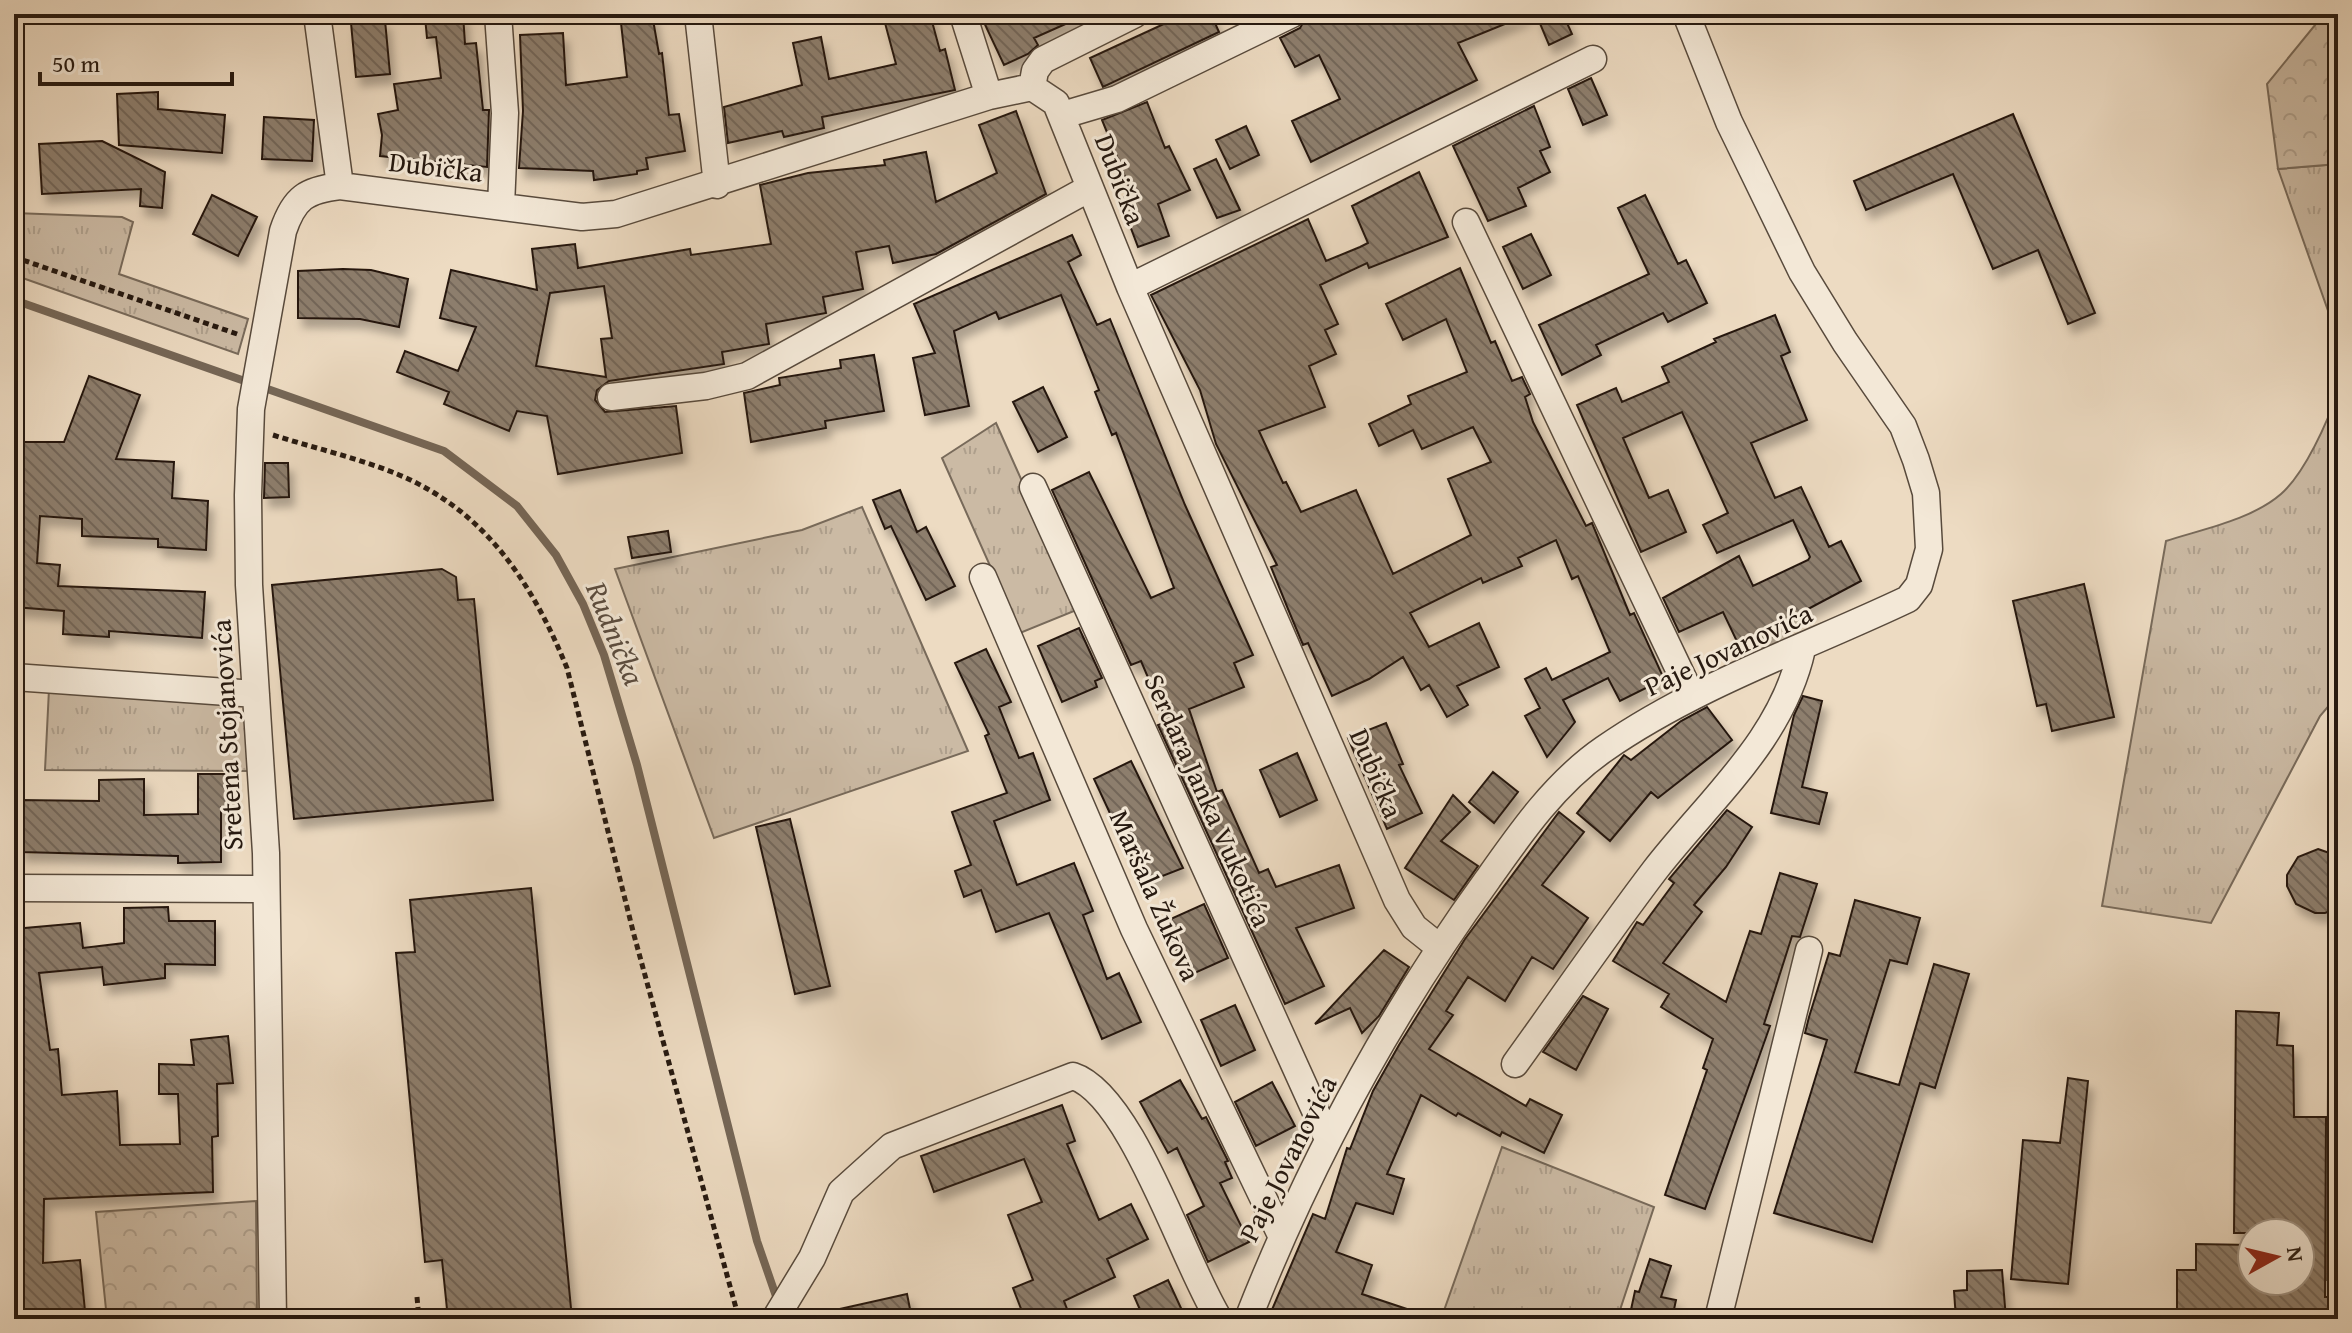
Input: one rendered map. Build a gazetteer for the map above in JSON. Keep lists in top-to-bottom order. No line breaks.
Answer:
{"streets":{"street":["Dubička","Paje Jovanovića","Sretena Stojanovića","Serdara Janka Vukotića","Maršala Žukova"]},"crossings":[["Dubička","Paje Jovanovića"],["Dubička","Sretena Stojanovića"],["Paje Jovanovića","Serdara Janka Vukotića"],["Paje Jovanovića","Maršala Žukova"]],"water":["Rudnička"],"scale_bar":"50 m","north":"right"}
